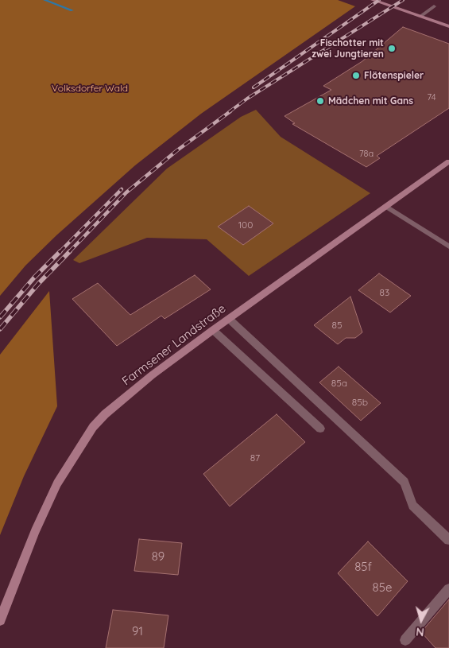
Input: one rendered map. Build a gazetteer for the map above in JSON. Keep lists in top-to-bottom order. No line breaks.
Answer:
{"streets":{"main road":["Farmsener Landstraße"]},"parks":["Volksdorfer Wald"],"places":["Fischotter mit zwei Jungtieren","Flötenspieler","Mädchen mit Gans"],"house_numbers":["74","78a","100","83","85","85a","85b","87","89","85f","85e","91"],"north":"bottom"}
